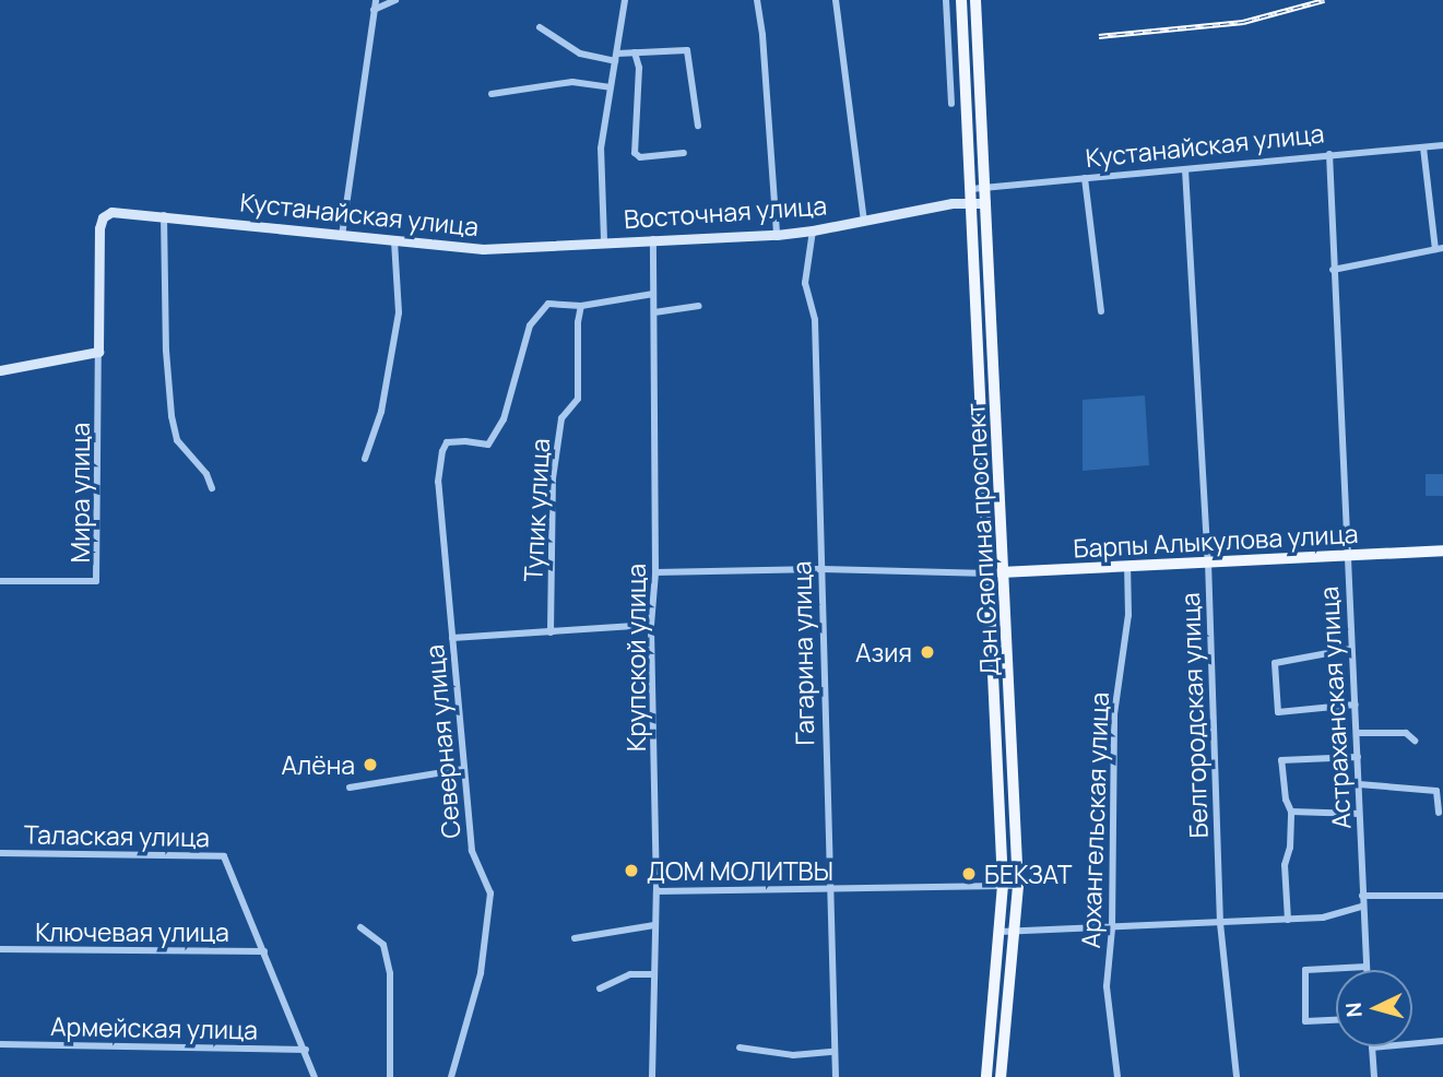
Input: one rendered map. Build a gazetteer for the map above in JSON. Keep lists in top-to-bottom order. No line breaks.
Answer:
{"streets":{"main road":["Дэн Сяопина проспект","Барпы Алыкулова улица"],"street":["Кустанайская улица","Восточная улица","Мира улица","Тупик улица","Гагарина улица","Крупской улица","Астраханская улица","Белгородская улица","Северная улица","Архангельская улица","Талаская улица","Ключевая улица","Армейская улица"]},"crossings":[["Кустанайская улица","Восточная улица"],["Кустанайская улица","Мира улица"],["Кустанайская улица","Дэн Сяопина проспект"],["Кустанайская улица","Астраханская улица"],["Кустанайская улица","Белгородская улица"],["Восточная улица","Дэн Сяопина проспект"],["Восточная улица","Гагарина улица"],["Восточная улица","Крупской улица"],["Тупик улица","Северная улица"],["Дэн Сяопина проспект","Барпы Алыкулова улица"],["Барпы Алыкулова улица","Астраханская улица"],["Барпы Алыкулова улица","Белгородская улица"],["Барпы Алыкулова улица","Архангельская улица"],["Талаская улица","Ключевая улица"],["Талаская улица","Армейская улица"]],"places":["Азия","Алёна","ДОМ МОЛИТВЫ","БЕКЗАТ"],"north":"left"}
